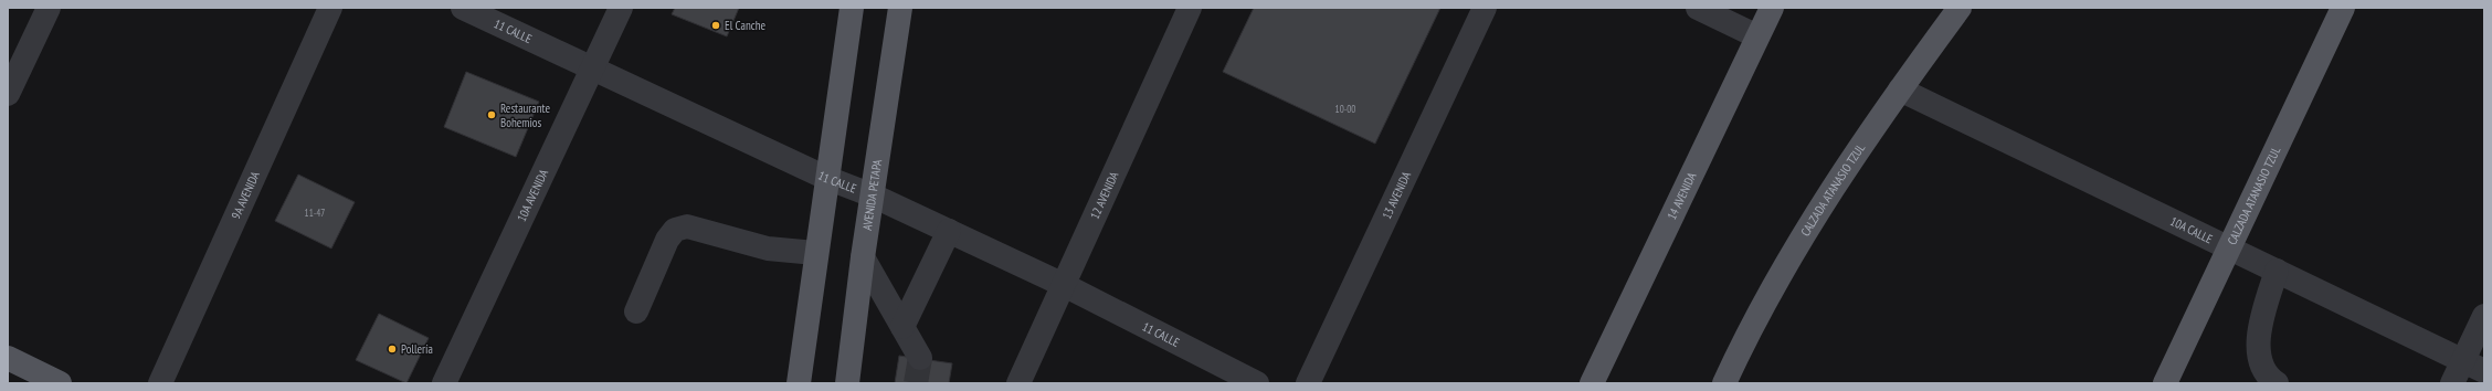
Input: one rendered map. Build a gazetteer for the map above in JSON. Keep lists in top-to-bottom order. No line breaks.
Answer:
{"streets":{"main road":["CALZADA ATANASIO TZUL","AVENIDA PETAPA","14 AVENIDA"],"street":["11 CALLE","9A AVENIDA","10A AVENIDA","12 AVENIDA","13 AVENIDA","10A CALLE"]},"crossings":[["11 CALLE","10A AVENIDA"],["11 CALLE","AVENIDA PETAPA"],["11 CALLE","12 AVENIDA"],["CALZADA ATANASIO TZUL","10A CALLE"]],"places":["El Canche","Restaurante Bohemios","Pollería"],"house_numbers":["10-00","11-47"]}
